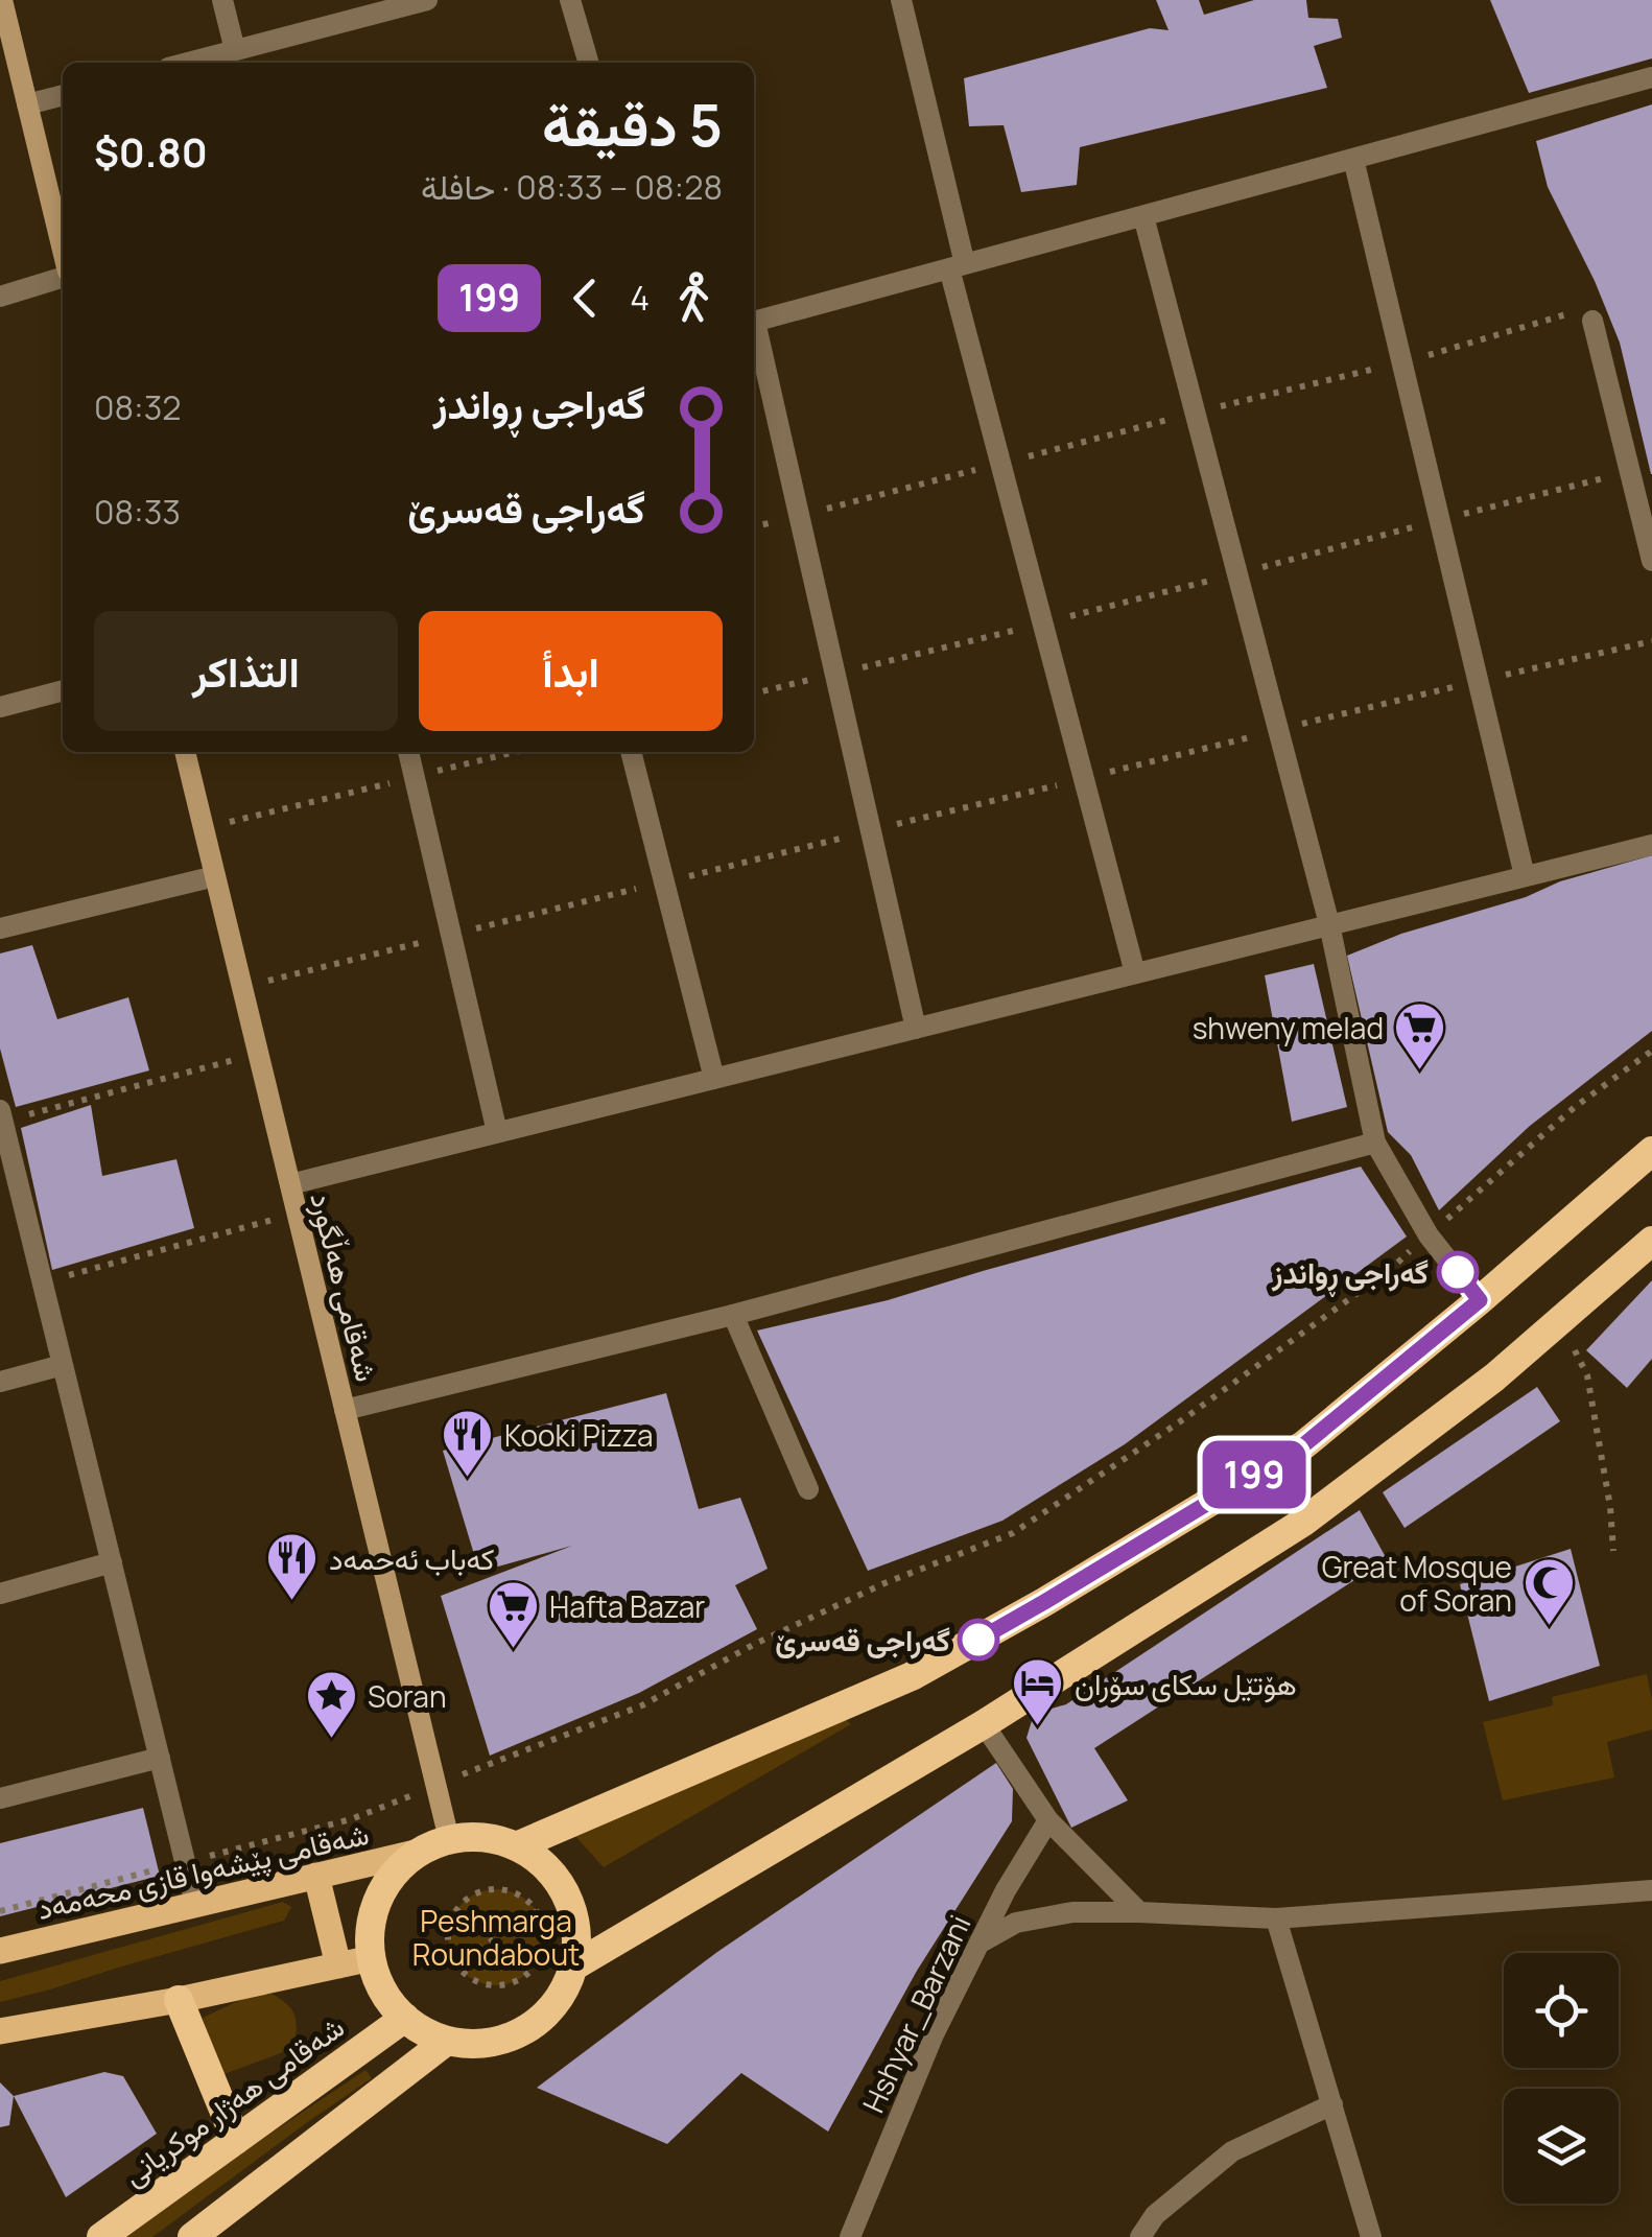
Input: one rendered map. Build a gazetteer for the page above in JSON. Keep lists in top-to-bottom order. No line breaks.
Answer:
{"streets":{"highway":["شەقامی ھەژار موکریانی"],"main road":["شەقامی ھەڵگورد","شەقامی پێشەوا قازی محەمەد"],"street":["Hshyar_Barzani"]},"parks":["Peshmarga Roundabout"],"places":{"supermarket":["shweny melad","Hafta Bazar"],"other":["گەراجی ڕواندز","گەراجی قەسرێ"],"restaurant":["Kooki Pizza","کەباب ئەحمەد"],"mosque":["Great Mosque of Soran"],"hotel":["هۆتێل سکای سۆران"],"place":["Soran"]},"lines":["bus line 199"],"page":{"on_map":"199","heading":["5 دقيقة","08:28 – 08:33 · حافلة","$0.80"],"legs":["4","199"],"list":[{"name":"گەراجی ڕواندز","value":"08:32"},{"name":"گەراجی قەسرێ","value":"08:33"}],"buttons":["ابدأ","التذاكر"]}}
